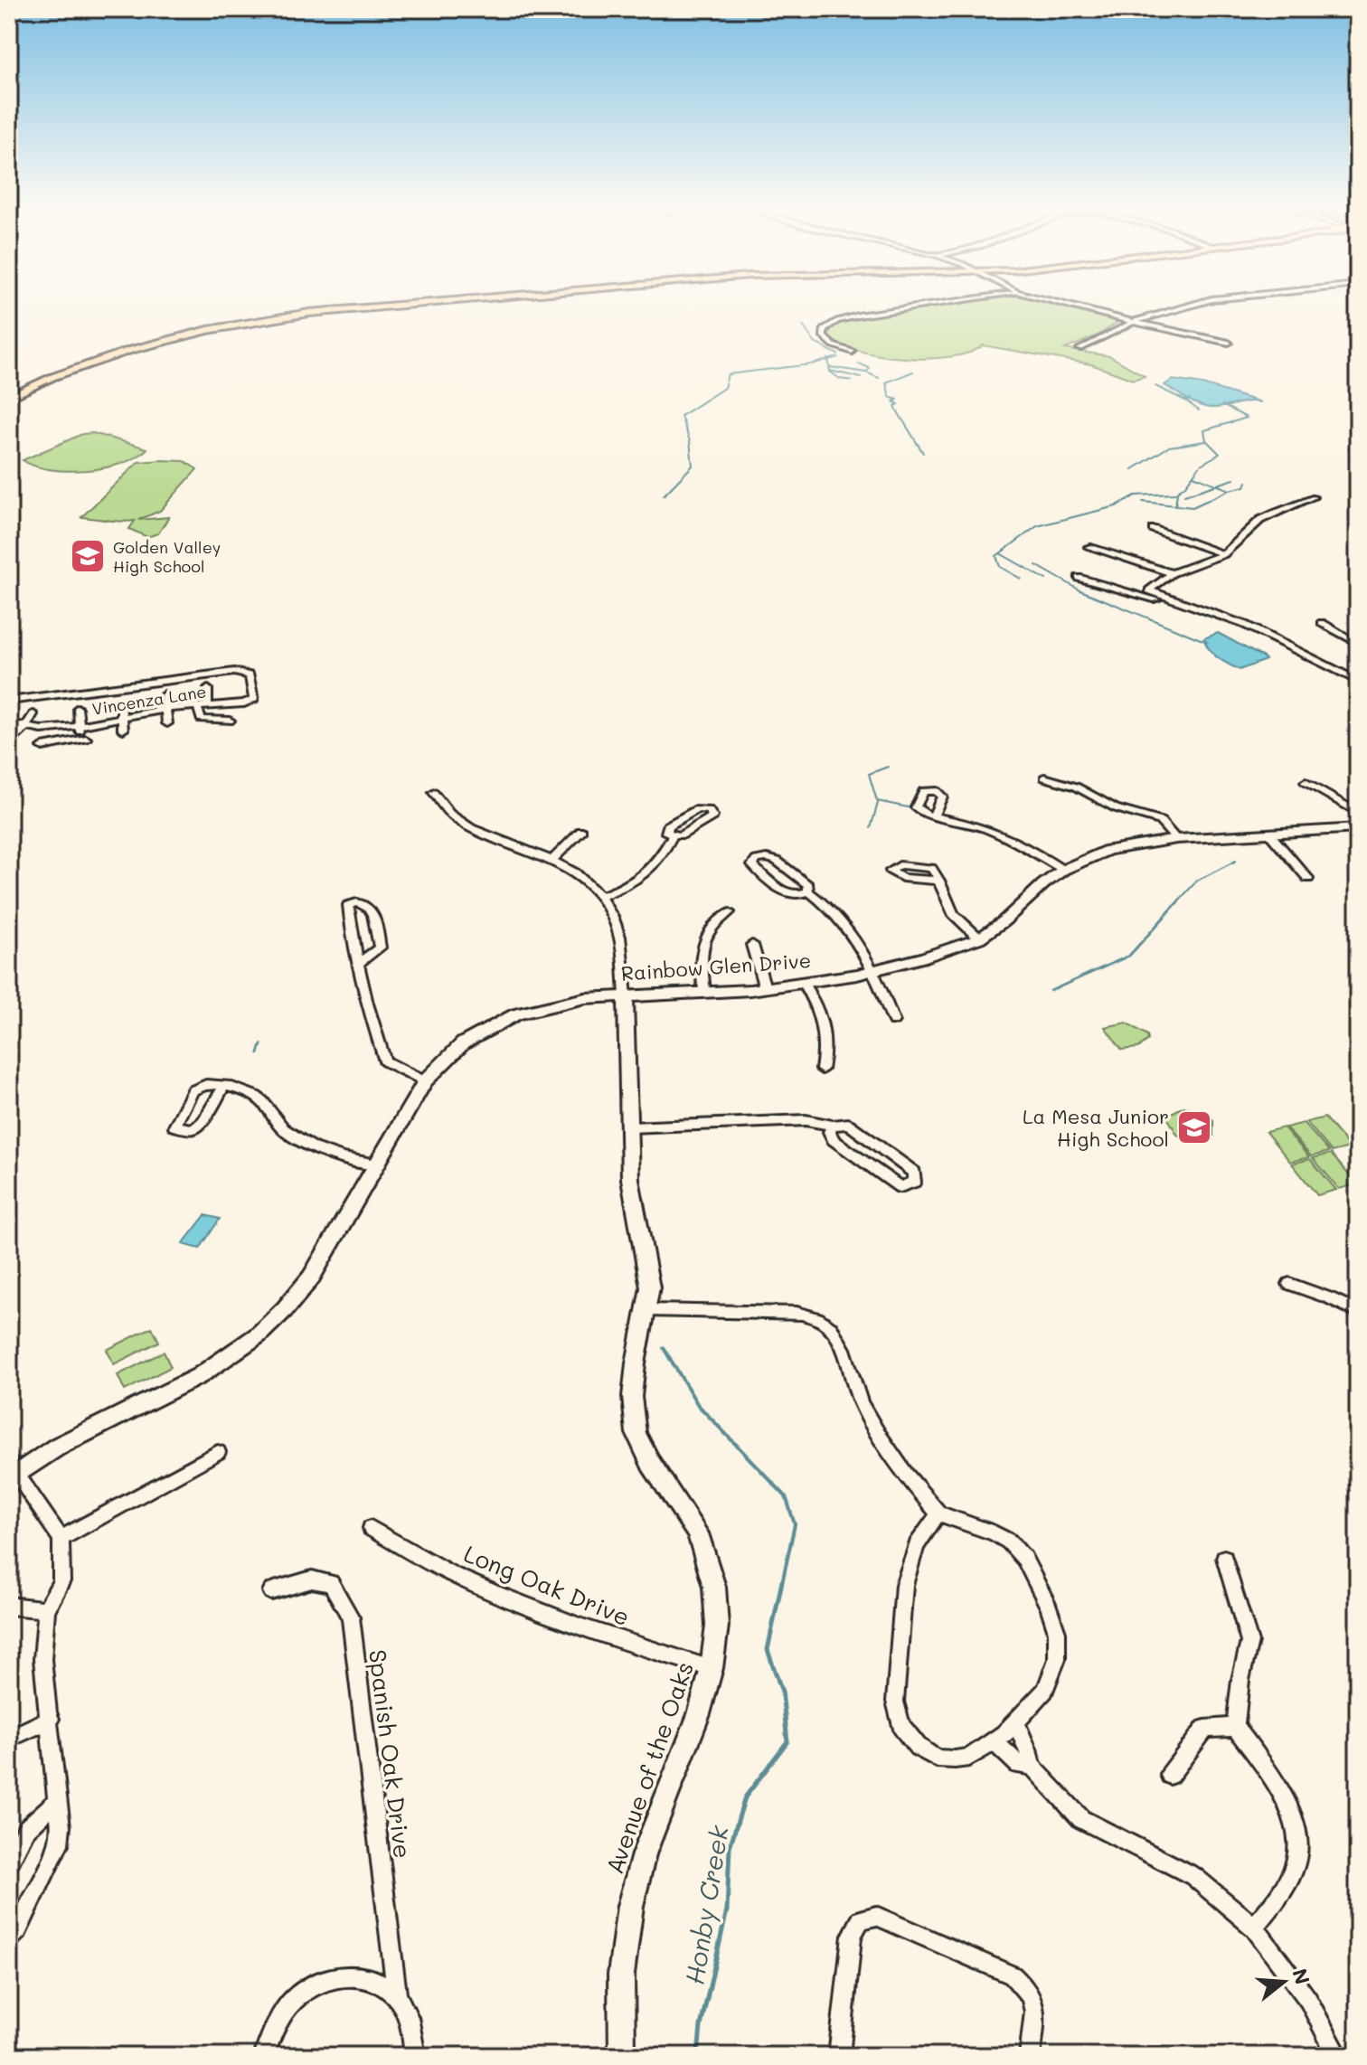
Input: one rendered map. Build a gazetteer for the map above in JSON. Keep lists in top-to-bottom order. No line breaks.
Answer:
{"streets":{"street":["Vincenza Lane","Rainbow Glen Drive","Long Oak Drive","Spanish Oak Drive","Avenue of the Oaks"]},"crossings":[["Rainbow Glen Drive","Avenue of the Oaks"],["Long Oak Drive","Avenue of the Oaks"]],"water":["Honby Creek"],"places":{"school or university":["Golden Valley High School","La Mesa Junior High School"]},"north":"right"}
